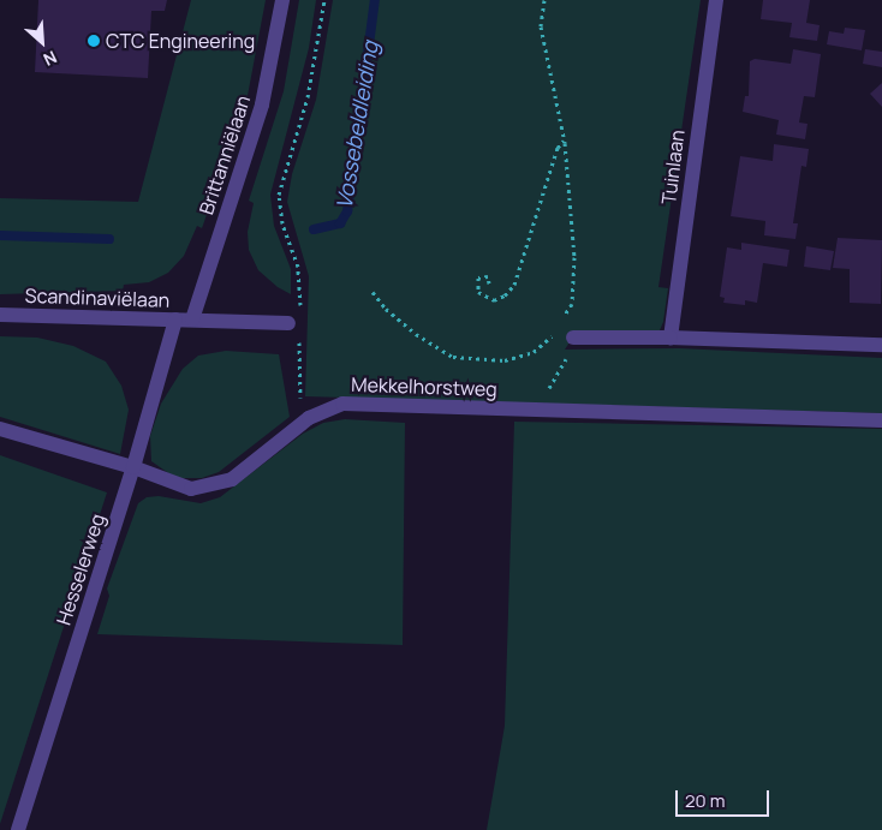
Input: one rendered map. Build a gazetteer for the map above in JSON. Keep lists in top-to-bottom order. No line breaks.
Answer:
{"streets":{"street":["Brittanniëlaan","Tuinlaan","Scandinaviëlaan","Mekkelhorstweg","Hesselerweg"]},"crossings":[["Brittanniëlaan","Scandinaviëlaan"],["Scandinaviëlaan","Hesselerweg"],["Mekkelhorstweg","Hesselerweg"]],"water":["Vossebeldleiding"],"places":["CTC Engineering"],"scale_bar":"20 m","north":"bottom right"}
